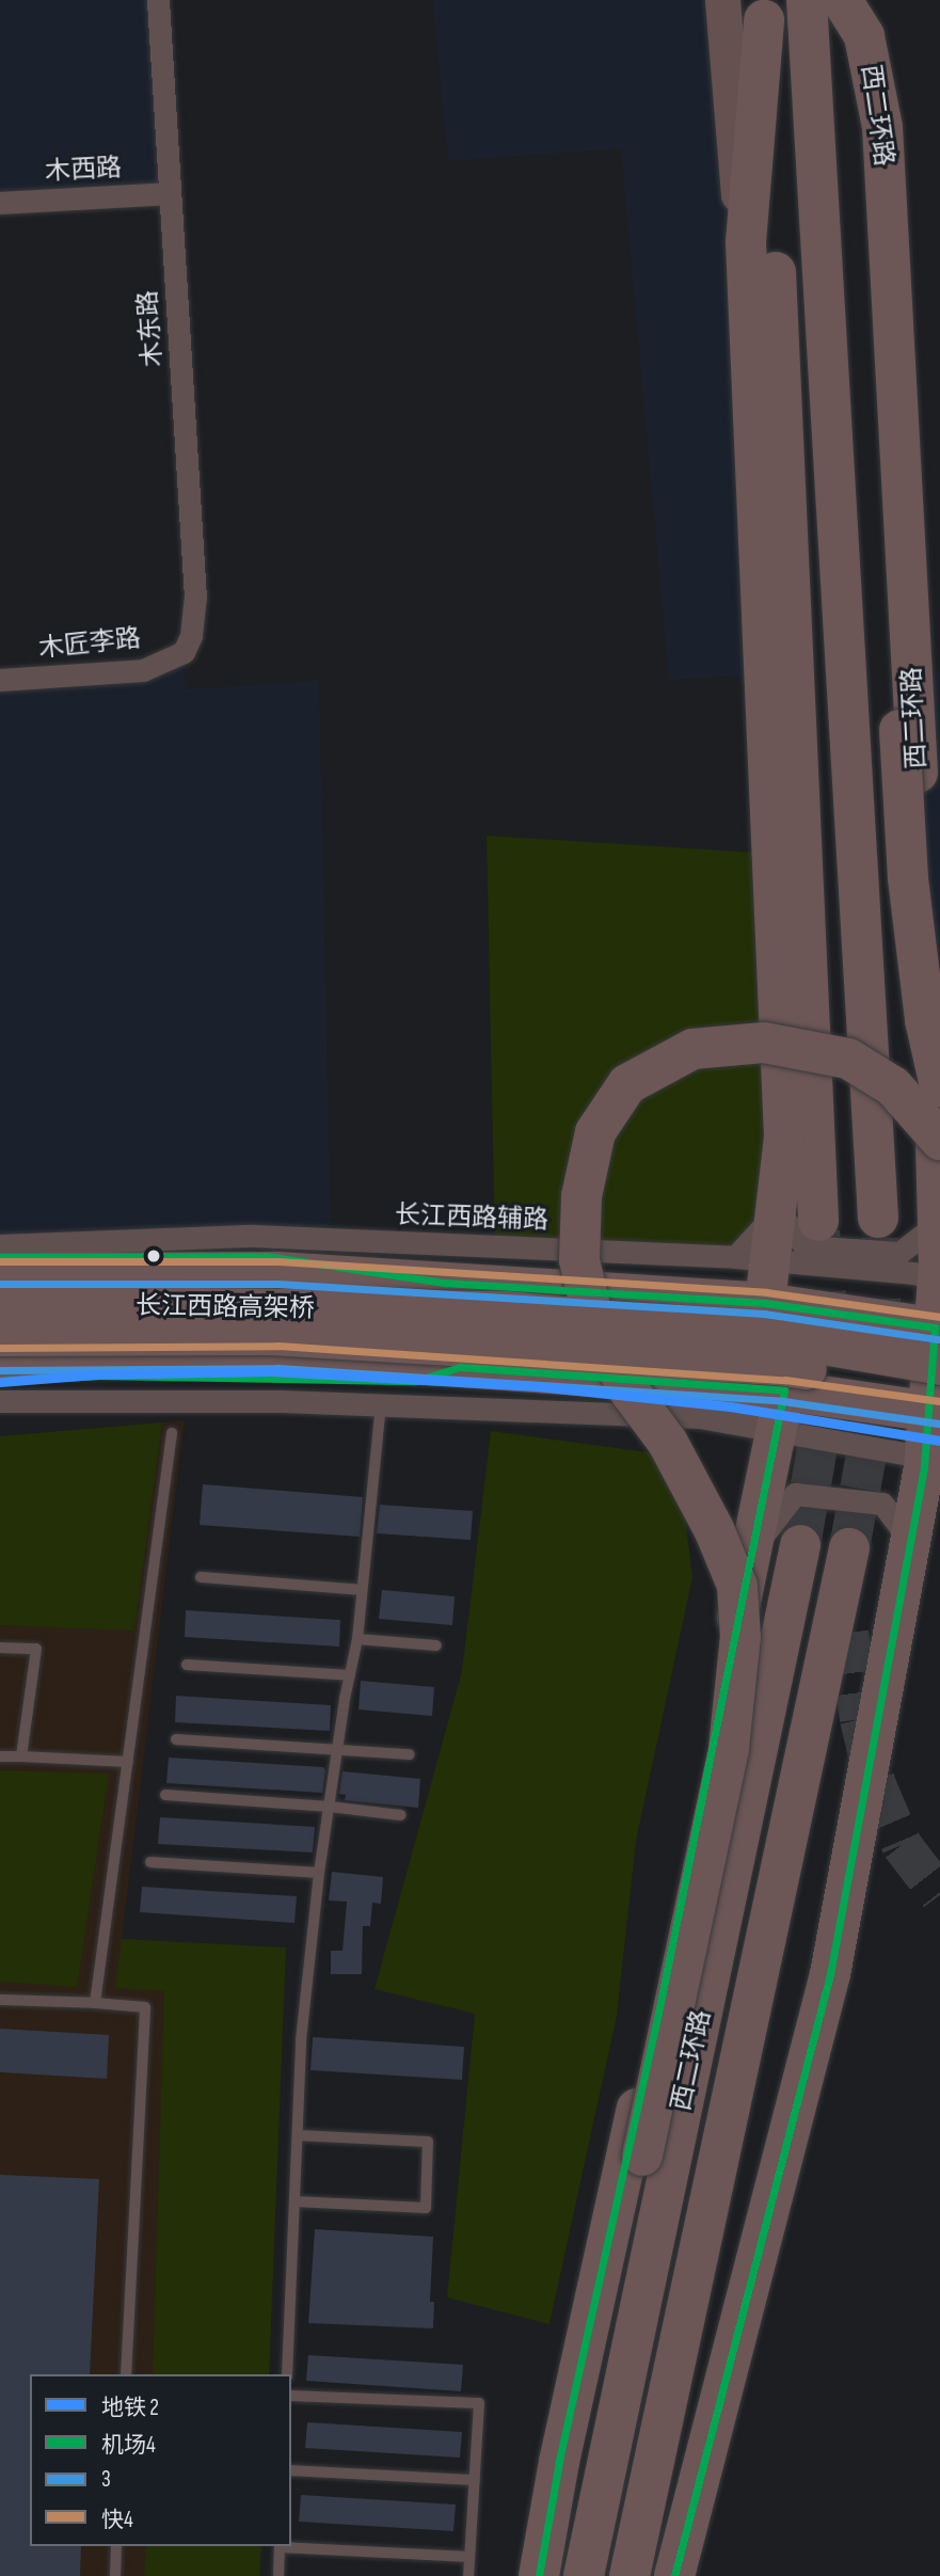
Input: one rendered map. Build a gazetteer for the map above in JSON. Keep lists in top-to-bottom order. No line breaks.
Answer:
{"streets":{"highway":["西二环路","长江西路高架桥"],"street":["木西路","木东路","木匠李路","长江西路辅路"]},"crossings":[["西二环路","长江西路辅路"],["西二环路","长江西路高架桥"],["木西路","木东路"],["木东路","木匠李路"]],"lines":["transit line 机场4","transit line 快4","transit line 3","metro line 2"],"legend":["地铁 2","机场4","3","快4"]}
